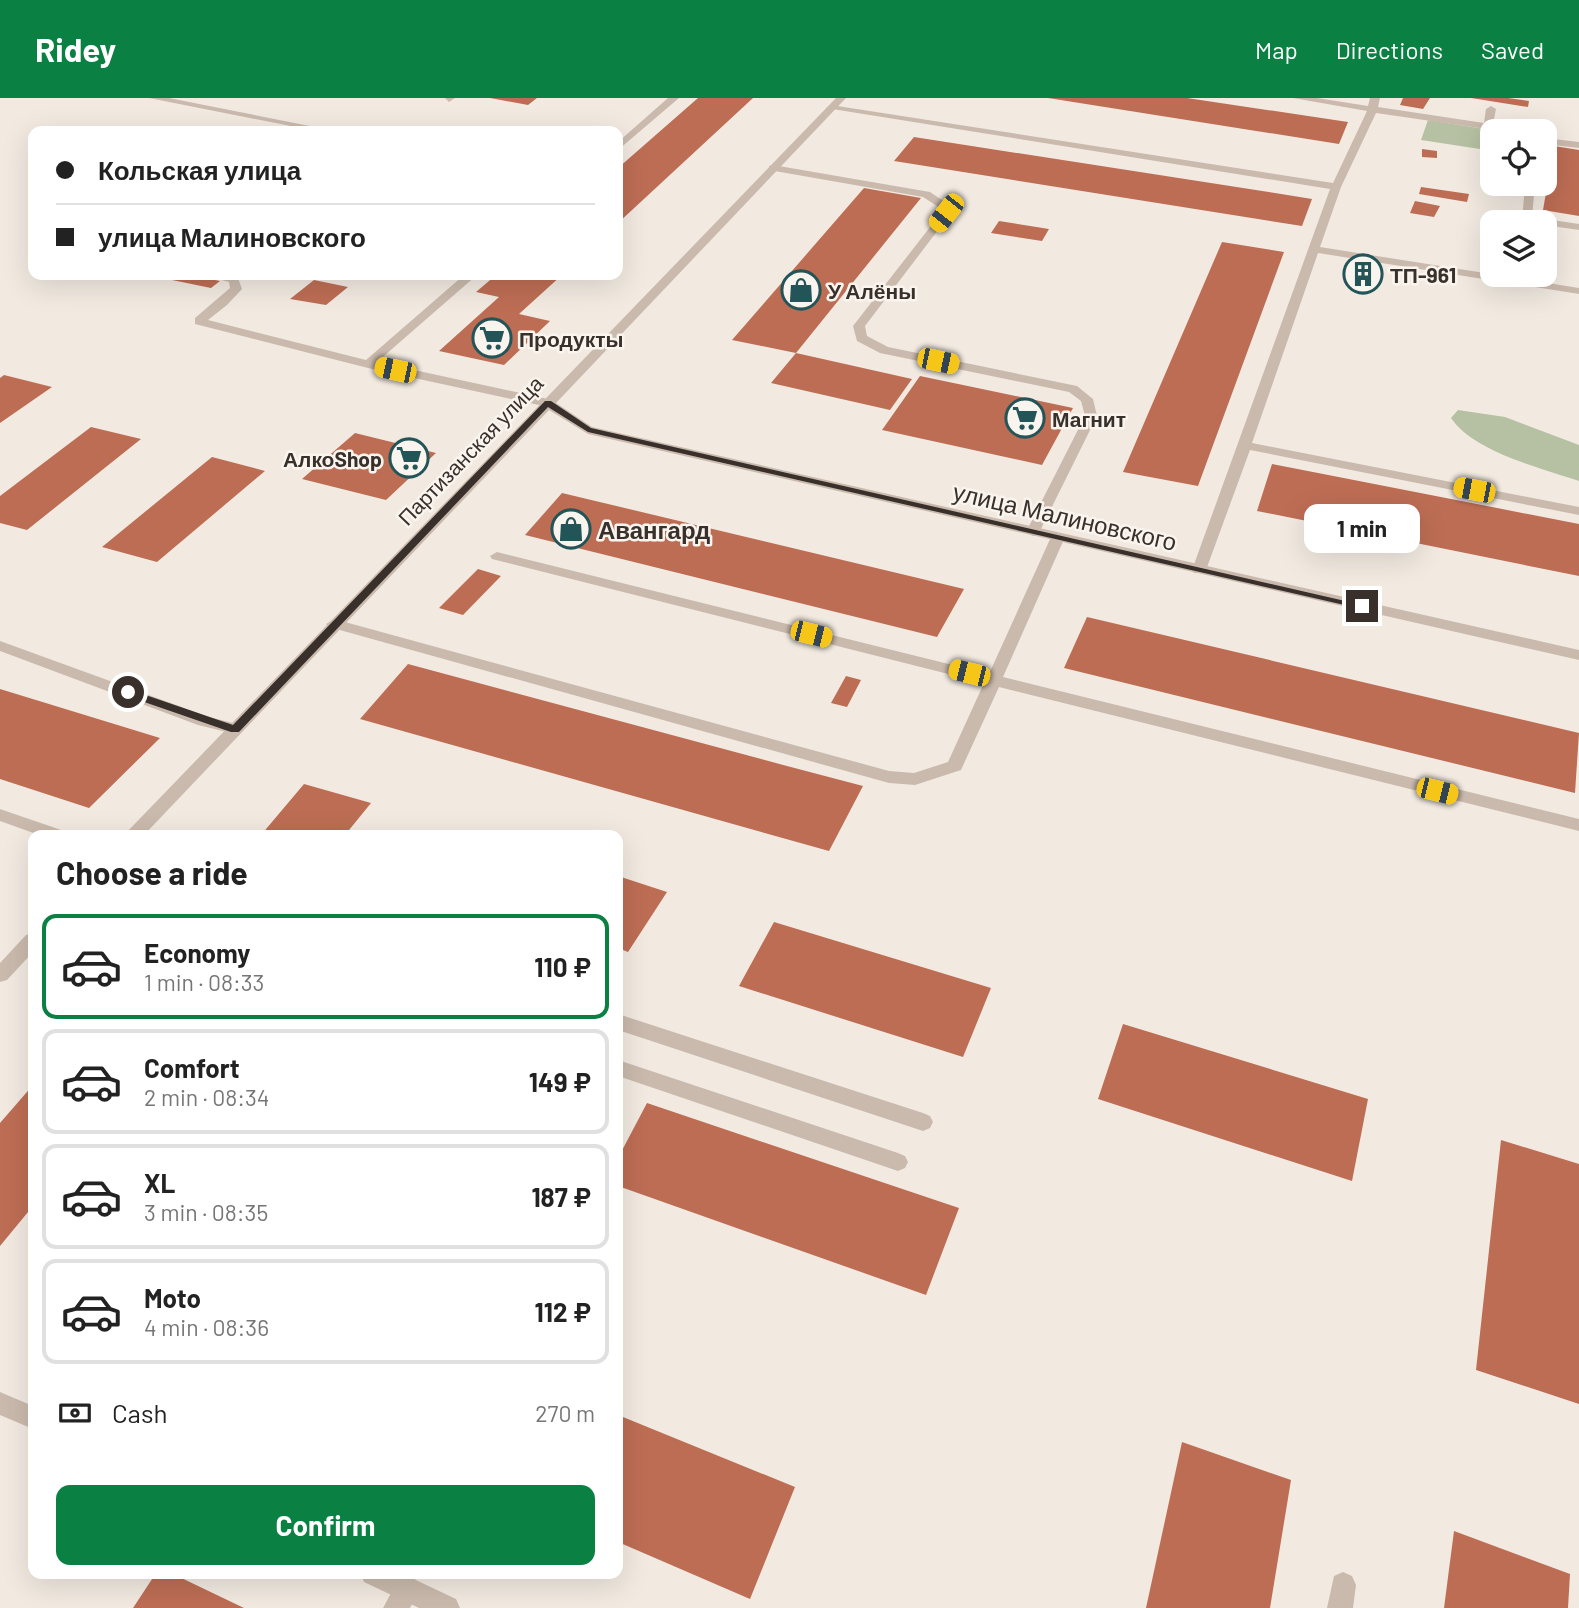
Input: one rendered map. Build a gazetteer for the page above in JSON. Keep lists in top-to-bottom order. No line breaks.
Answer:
{"streets":{"street":["Партизанская улица","улица Малиновского"]},"crossings":[["Партизанская улица","улица Малиновского"]],"places":{"building":["ТП-961"],"shop":["У Алёны","Авангард"],"supermarket":["Продукты","Магнит","АлкоShop"]},"page":{"header":"Ridey","nav":["Map","Directions","Saved"],"banner":["Кольская улица","улица Малиновского"],"bubble":"1 min","heading":"Choose a ride","list":[{"name":"Economy","note":"1 min · 08:33","value":"110 ₽"},{"name":"Comfort","note":"2 min · 08:34","value":"149 ₽"},{"name":"XL","note":"3 min · 08:35","value":"187 ₽"},{"name":"Moto","note":"4 min · 08:36","value":"112 ₽"}],"pay":["Cash","270 m"],"buttons":"Confirm"}}
